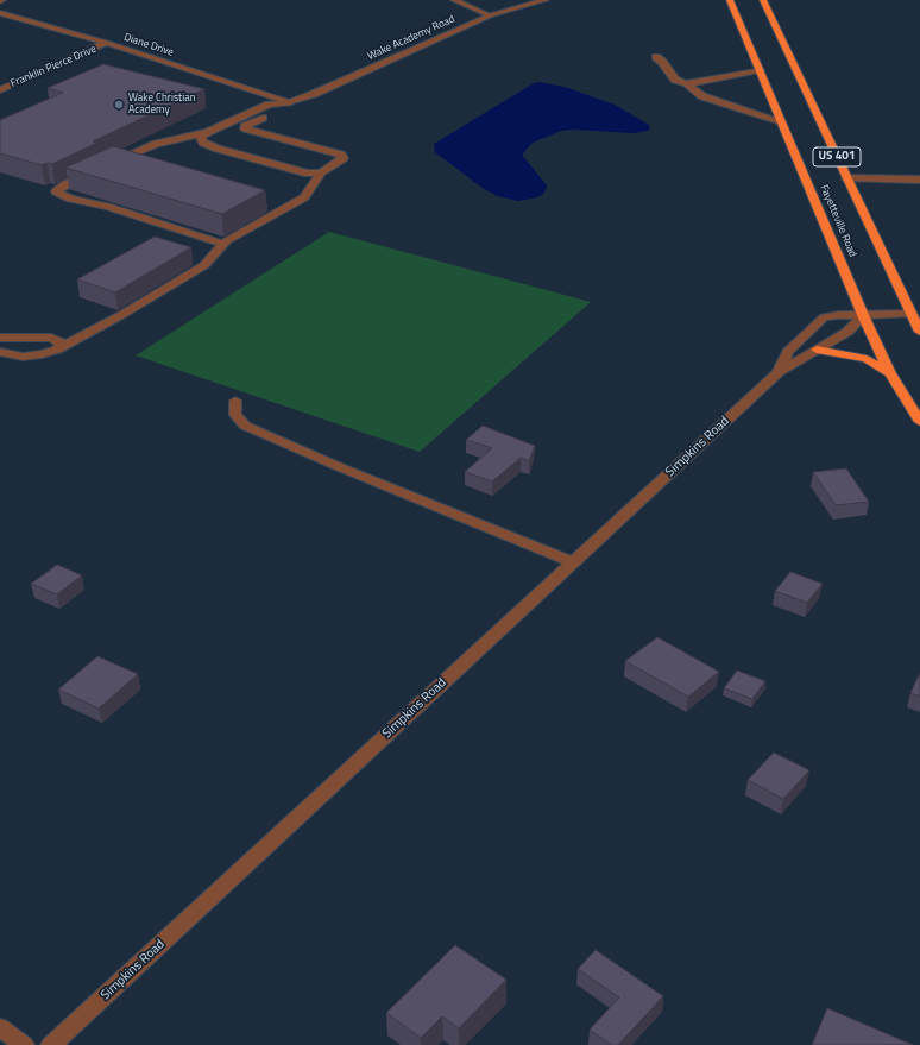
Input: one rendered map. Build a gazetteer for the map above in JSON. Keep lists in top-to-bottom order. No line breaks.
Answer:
{"streets":{"highway":["US 401","Fayetteville Road"],"street":["Wake Academy Road","Diane Drive","Franklin Pierce Drive","Simpkins Road"]},"crossings":[["Wake Academy Road","Diane Drive"],["Diane Drive","Franklin Pierce Drive"],["Fayetteville Road","Simpkins Road"]],"places":["Wake Christian Academy"]}
